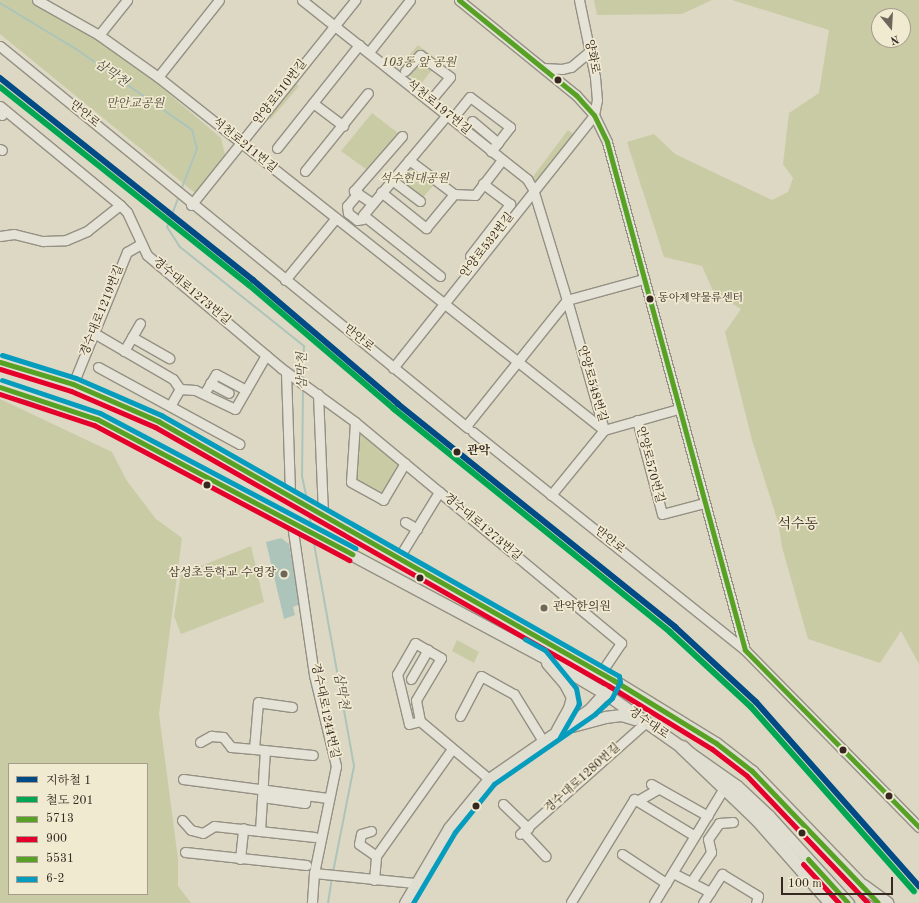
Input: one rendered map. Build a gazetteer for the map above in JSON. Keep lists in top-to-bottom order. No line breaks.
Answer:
{"streets":{"main road":["경수대로"],"street":["양화로","안양로510번길","석천로197번길","만안로","석천로211번길","안양로532번길","경수대로1273번길","경수대로1219번길","안양로548번길","안양로570번길","경수대로1244번길","경수대로1280번길"]},"crossings":[["양화로","안양로532번길"],["안양로510번길","석천로197번길"],["안양로510번길","만안로"],["안양로510번길","석천로211번길"],["석천로197번길","안양로532번길"],["만안로","안양로532번길"],["석천로211번길","안양로532번길"],["경수대로1273번길","경수대로1219번길"],["경수대로1273번길","경수대로"],["경수대로1244번길","경수대로"],["경수대로","경수대로1280번길"]],"districts":["석수동"],"water":["삼막천"],"parks":["103동 앞 공원","만안교공원","석수현대공원"],"places":["동아제약물류센터","관악","삼성초등학교 수영장","관악한의원"],"lines":["transit line 5531","metro line 1","rail line 201","transit line 6-2","transit line 5713","transit line 900"],"legend":["지하철 1","철도 201","5713","900","5531","6-2"],"scale_bar":"100 m","north":"bottom"}
